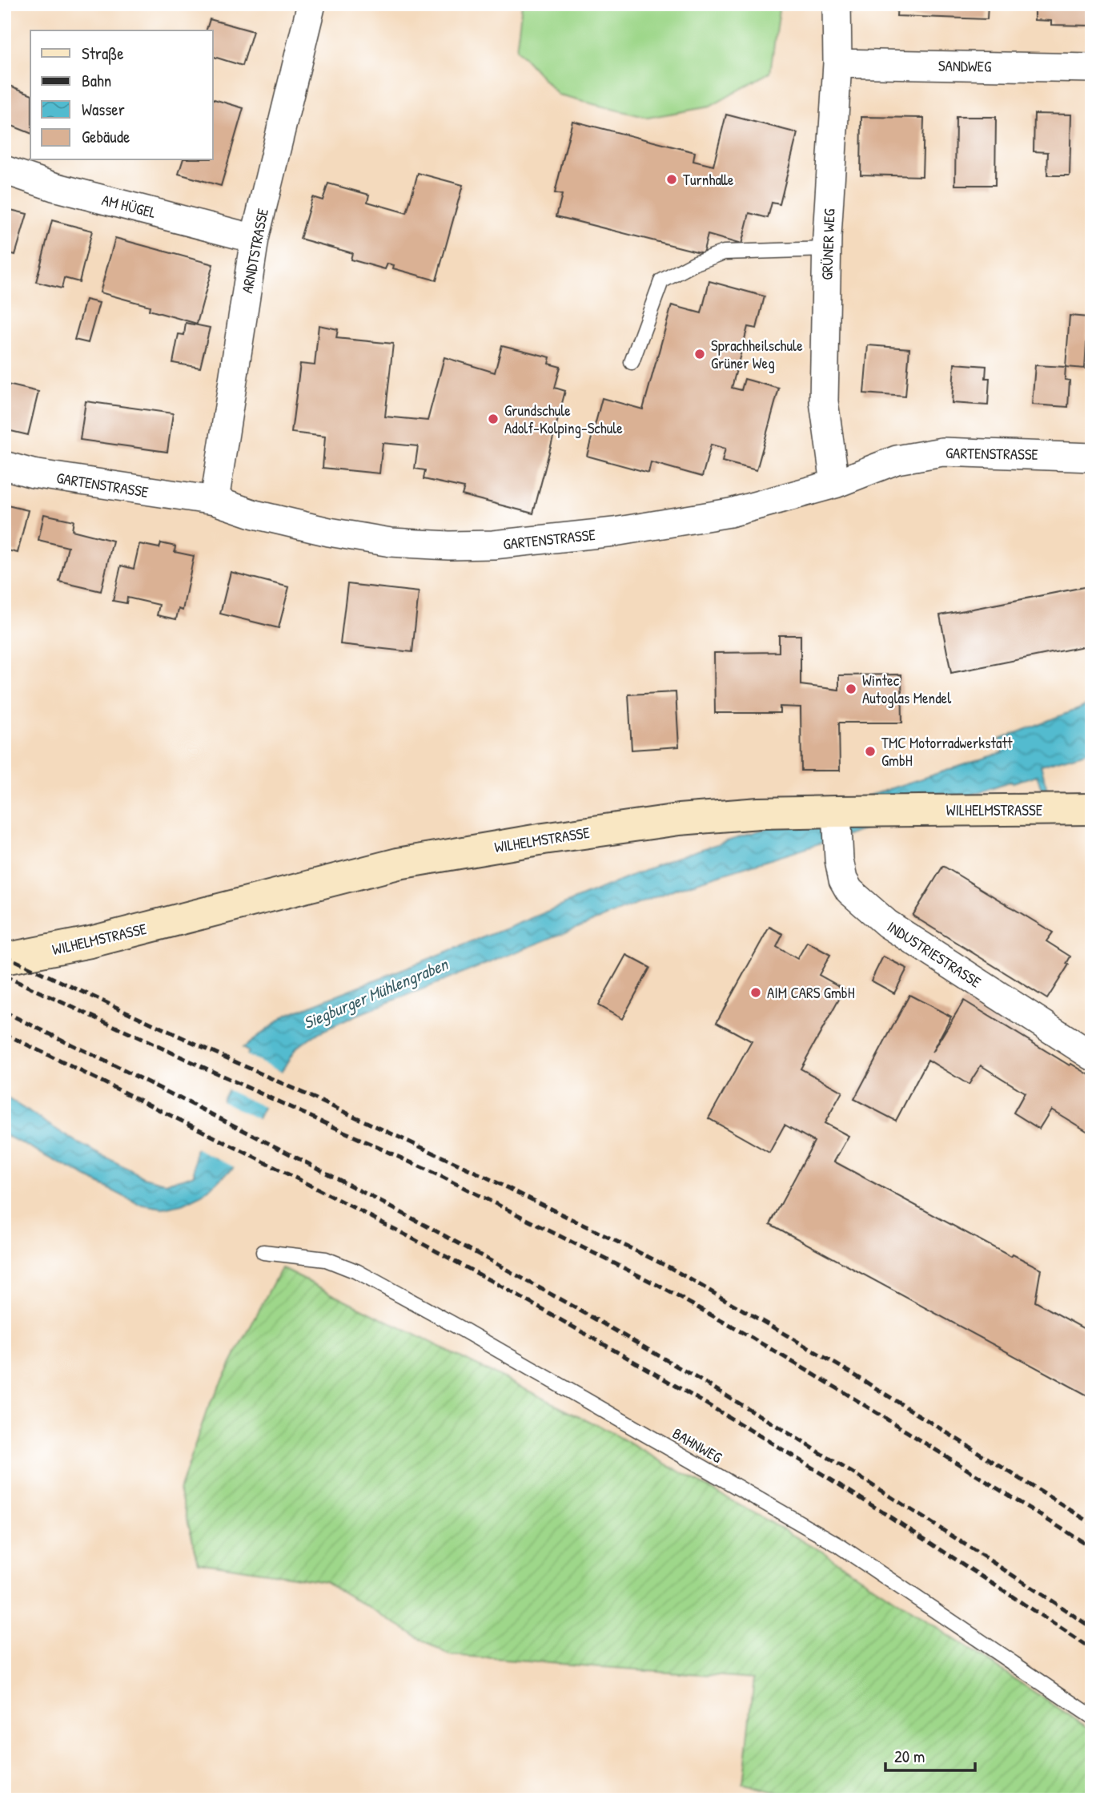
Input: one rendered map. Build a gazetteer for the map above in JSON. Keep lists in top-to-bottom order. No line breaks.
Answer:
{"streets":{"main road":["WILHELMSTRASSE"],"street":["SANDWEG","AM HÜGEL","GRÜNER WEG","ARNDTSTRASSE","GARTENSTRASSE","INDUSTRIESTRASSE"],"lane":["BAHNWEG"]},"crossings":[["SANDWEG","GRÜNER WEG"],["AM HÜGEL","ARNDTSTRASSE"],["GRÜNER WEG","GARTENSTRASSE"],["ARNDTSTRASSE","GARTENSTRASSE"],["WILHELMSTRASSE","INDUSTRIESTRASSE"]],"water":["Siegburger Mühlengraben"],"places":["Turnhalle","Sprachheilschule Grüner Weg","Grundschule Adolf-Kolping-Schule","Wintec Autoglas Mendel","TMC Motorradwerkstatt GmbH","AIM CARS GmbH"],"legend":["Straße","Bahn","Wasser","Gebäude"],"scale_bar":"20 m"}
